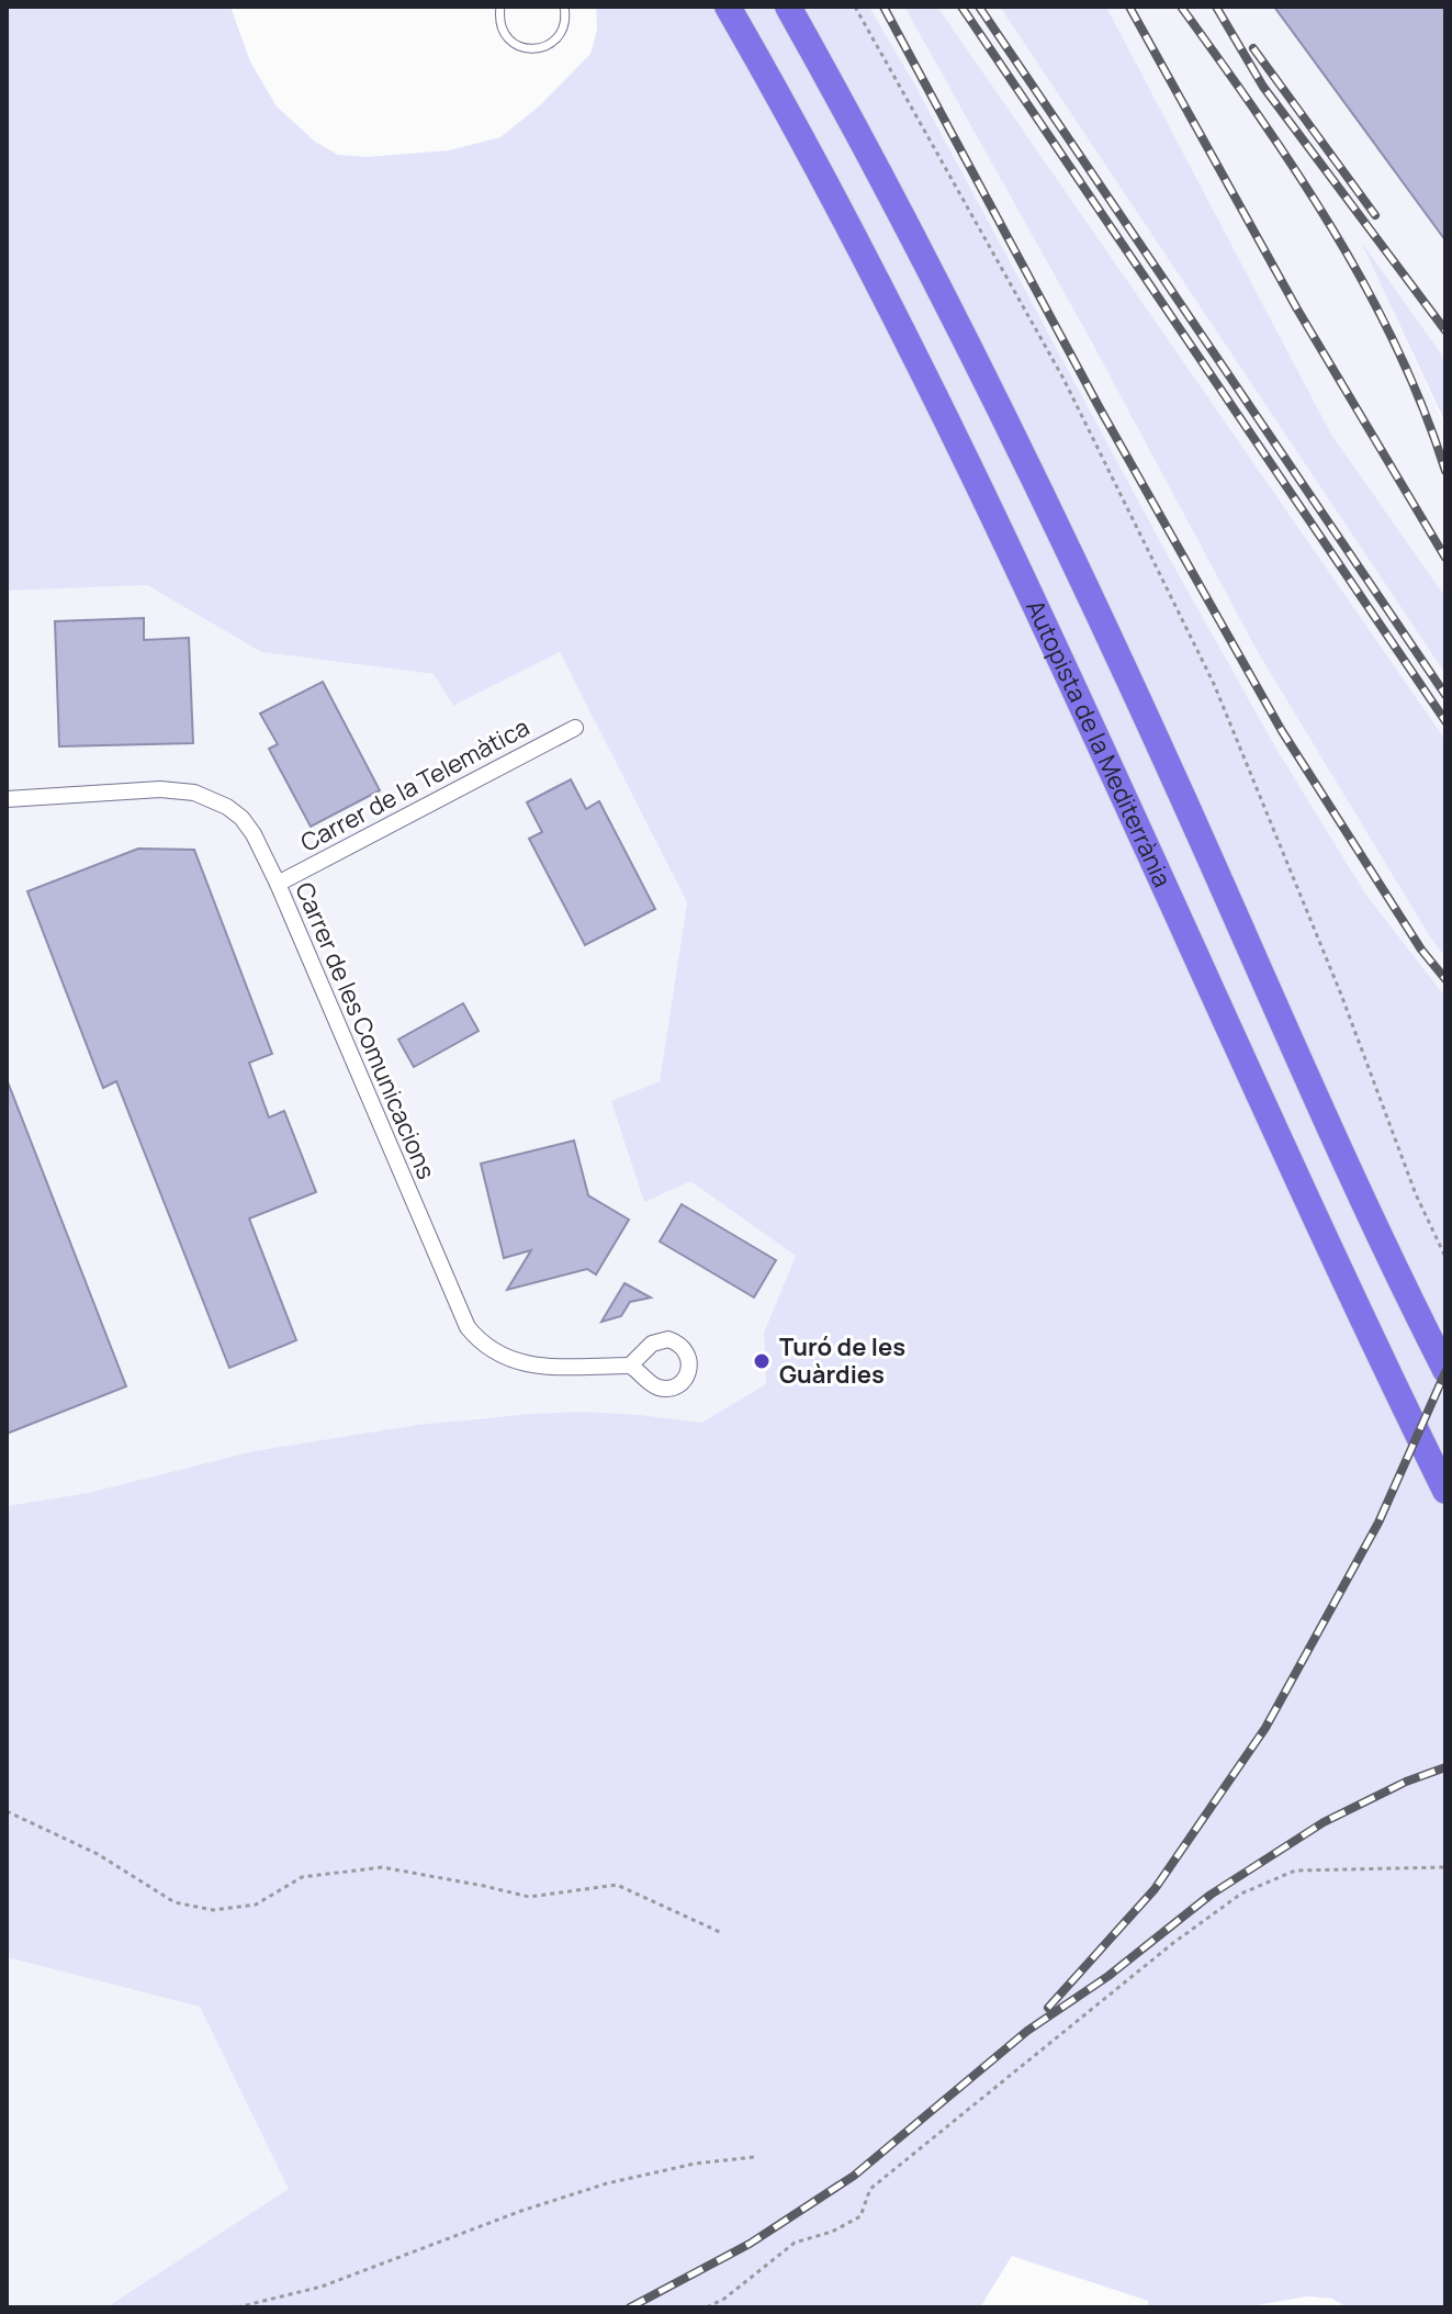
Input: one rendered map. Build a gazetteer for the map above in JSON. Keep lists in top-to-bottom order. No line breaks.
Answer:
{"streets":{"highway":["Autopista de la Mediterrània"],"street":["Carrer de la Telemàtica","Carrer de les Comunicacions"]},"crossings":[["Carrer de la Telemàtica","Carrer de les Comunicacions"]],"places":["Turó de les Guàrdies"]}
